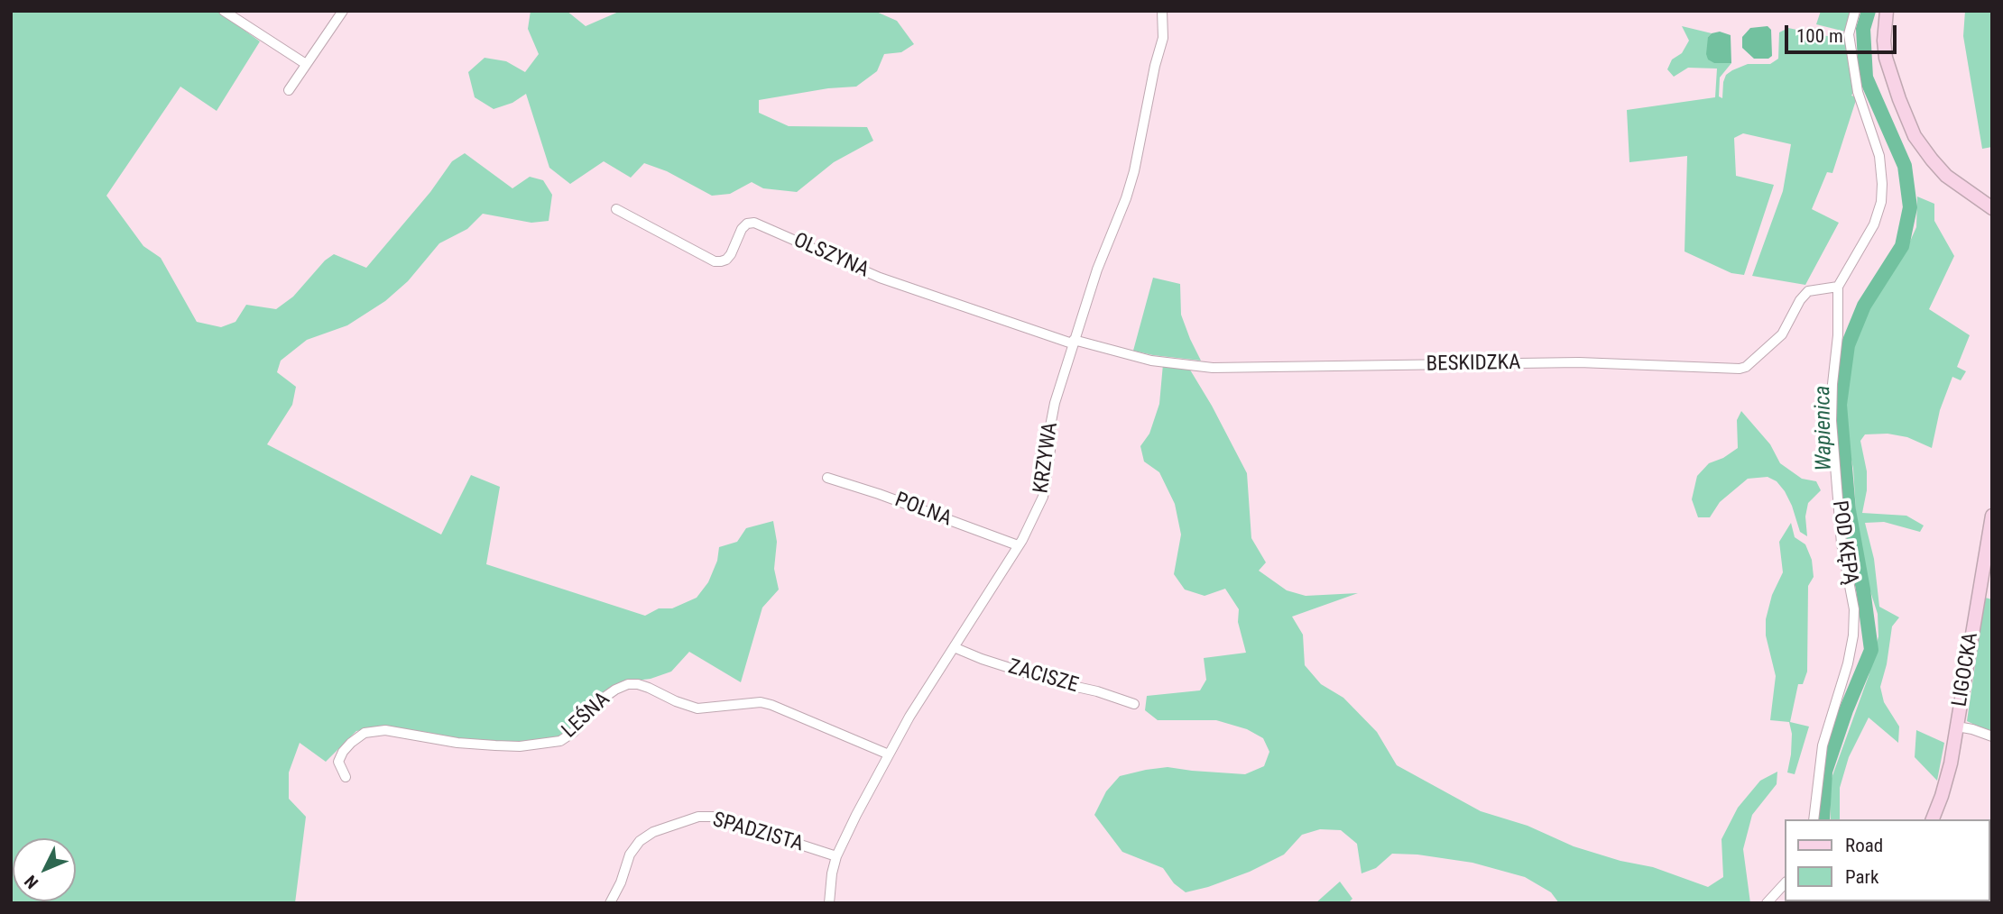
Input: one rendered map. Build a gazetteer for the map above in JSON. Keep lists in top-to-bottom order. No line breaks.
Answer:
{"streets":{"street":["OLSZYNA","BESKIDZKA","KRZYWA","POLNA","POD KĘPĄ","LIGOCKA","ZACISZE","LEŚNA","SPADZISTA"]},"crossings":[["OLSZYNA","BESKIDZKA"],["OLSZYNA","KRZYWA"],["BESKIDZKA","KRZYWA"],["BESKIDZKA","POD KĘPĄ"],["KRZYWA","POLNA"],["KRZYWA","ZACISZE"],["KRZYWA","LEŚNA"],["KRZYWA","SPADZISTA"]],"water":["Wapienica"],"legend":["Road","Park"],"scale_bar":"100 m","north":"bottom left"}
